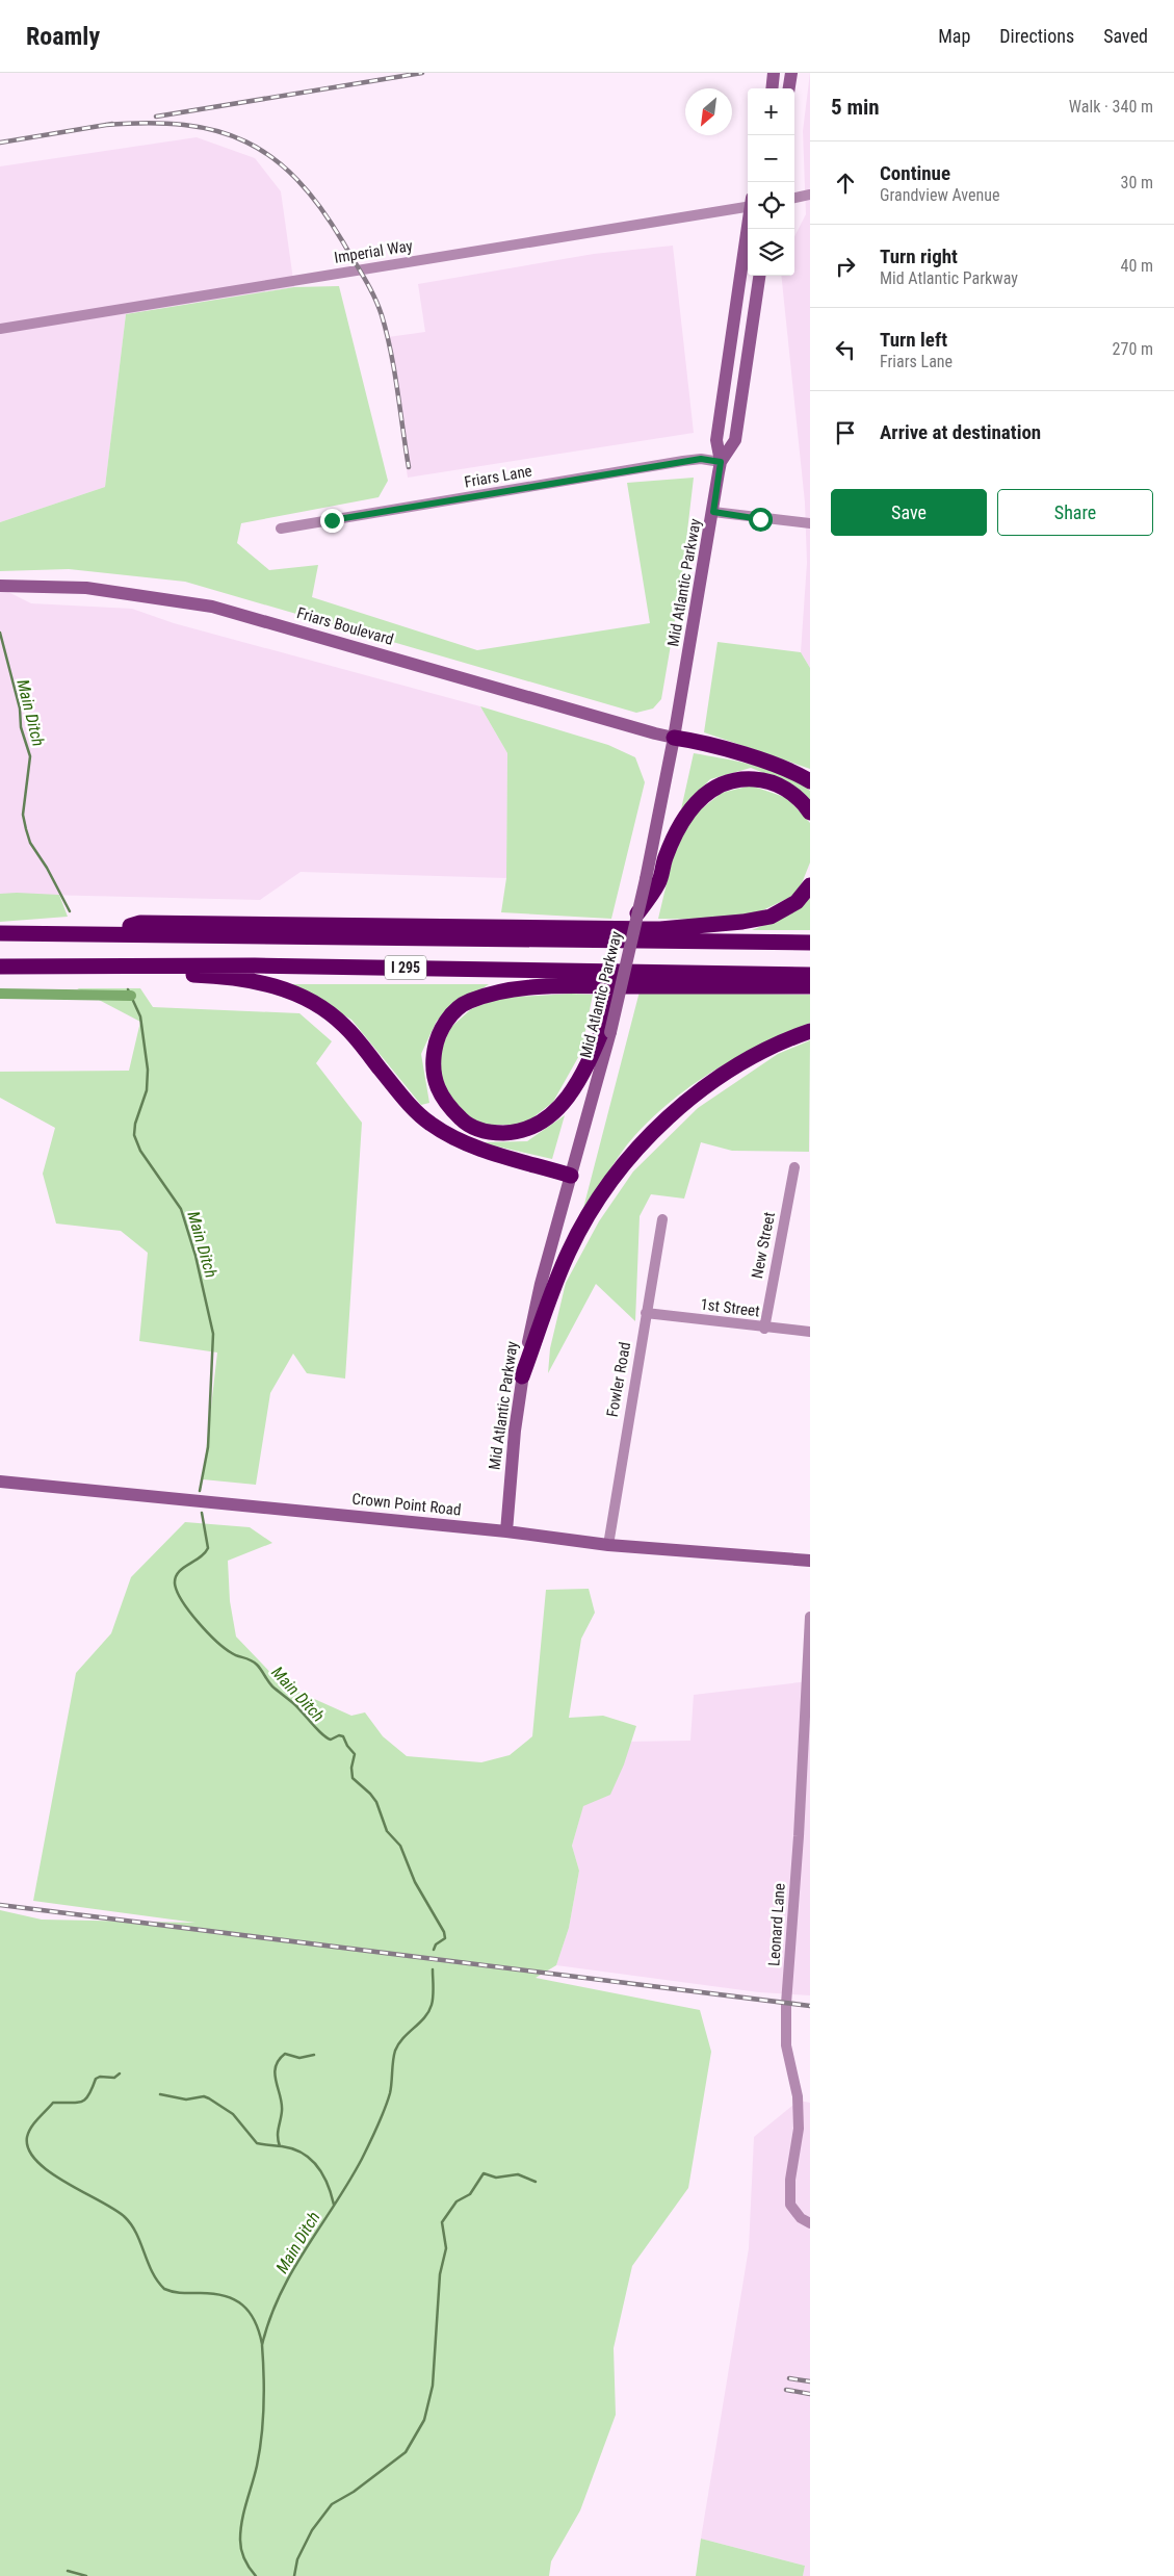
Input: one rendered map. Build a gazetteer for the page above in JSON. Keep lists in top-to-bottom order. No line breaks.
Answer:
{"streets":{"highway":["I 295"],"main road":["Mid Atlantic Parkway","Friars Boulevard","Crown Point Road"],"street":["Imperial Way","Friars Lane","New Street","1st Street","Fowler Road","Leonard Lane"]},"crossings":[["Friars Lane","Mid Atlantic Parkway"],["Mid Atlantic Parkway","Friars Boulevard"],["Mid Atlantic Parkway","Crown Point Road"],["New Street","1st Street"],["1st Street","Fowler Road"],["Fowler Road","Crown Point Road"]],"water":["Main Ditch"],"north":"bottom left","page":{"header":"Roamly","nav":["Map","Directions","Saved"],"heading":["5 min","Walk · 340 m"],"map_buttons":["+","−"],"list":[["Continue","Grandview Avenue","30 m"],["Turn right","Mid Atlantic Parkway","40 m"],["Turn left","Friars Lane","270 m"],"Arrive at destination"],"buttons":["Save","Share"]}}
